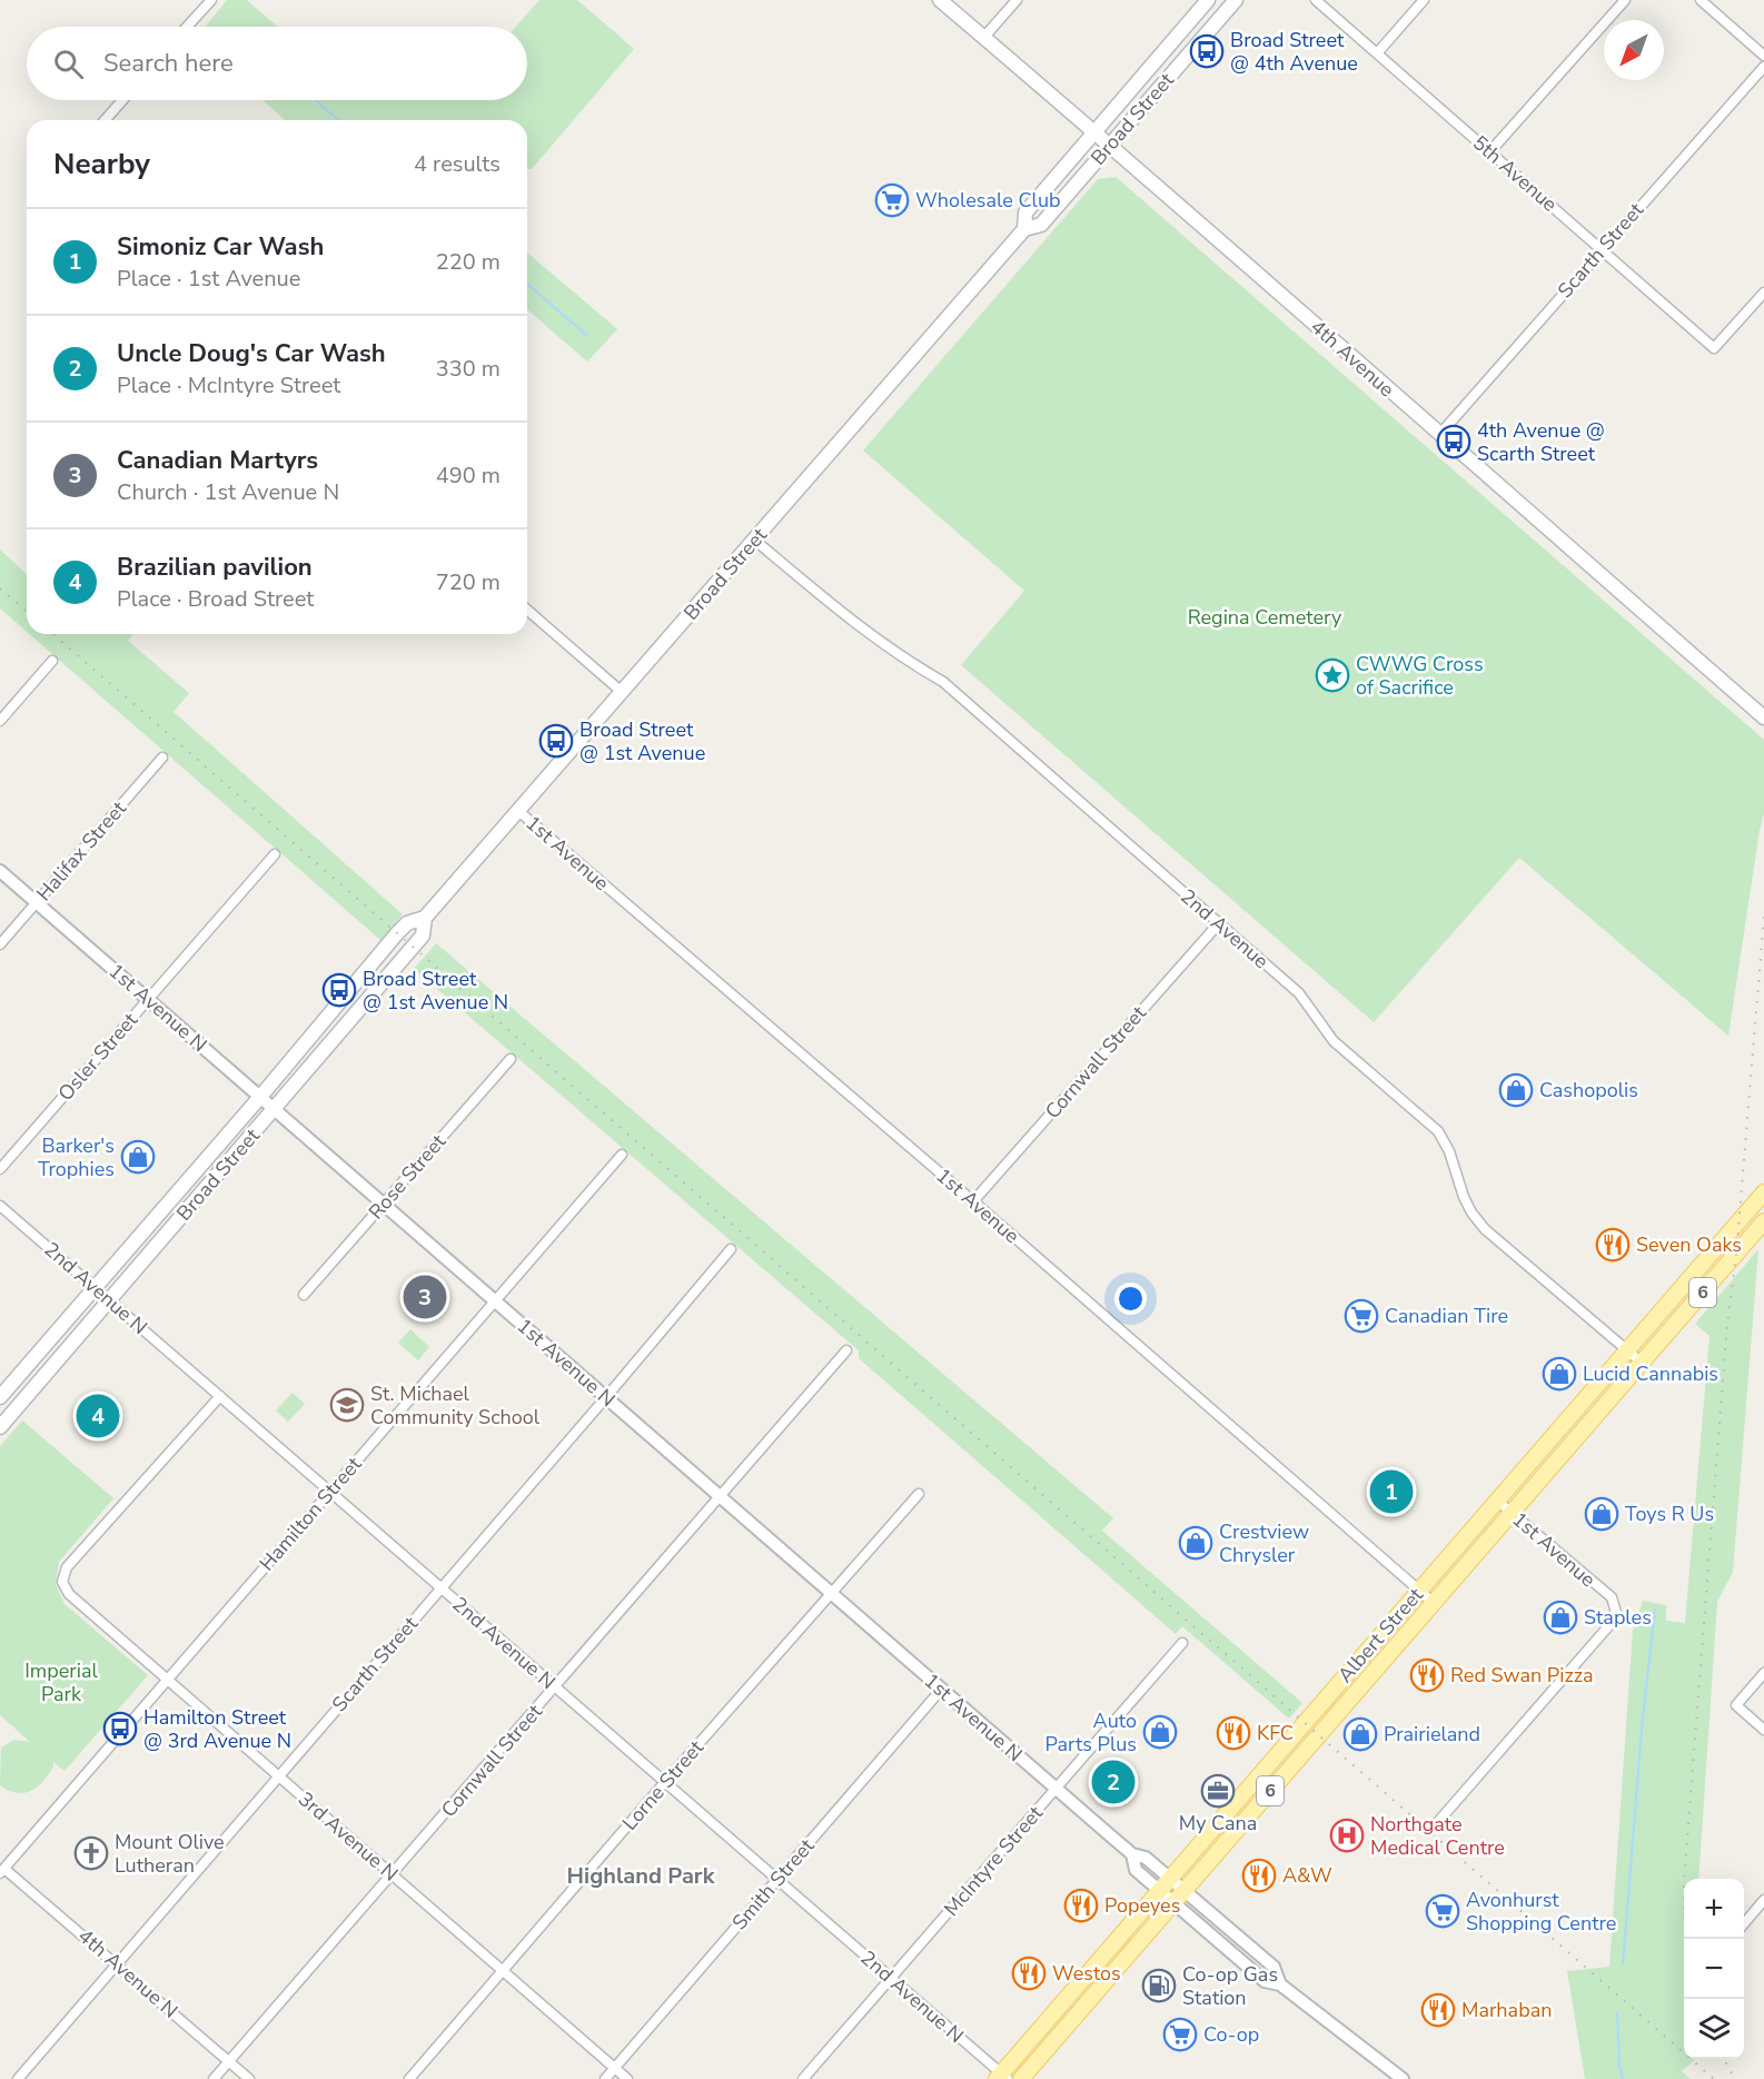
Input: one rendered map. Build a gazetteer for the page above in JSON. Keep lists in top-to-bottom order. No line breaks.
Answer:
{"streets":{"main road":["Broad Street","4th Avenue","6","Albert Street"],"street":["5th Avenue","Scarth Street","Halifax Street","1st Avenue","2nd Avenue","1st Avenue N","Osler Street","Cornwall Street","Rose Street","2nd Avenue N","Hamilton Street","Lorne Street","3rd Avenue N","McIntyre Street","Smith Street","4th Avenue N"]},"crossings":[["Broad Street","4th Avenue"],["Broad Street","1st Avenue"],["Broad Street","2nd Avenue"],["Broad Street","1st Avenue N"],["Broad Street","2nd Avenue N"],["5th Avenue","Scarth Street"],["Scarth Street","4th Avenue"],["Scarth Street","1st Avenue N"],["Scarth Street","2nd Avenue N"],["Scarth Street","3rd Avenue N"],["Scarth Street","4th Avenue N"],["Halifax Street","1st Avenue N"],["1st Avenue","Cornwall Street"],["1st Avenue","Albert Street"],["2nd Avenue","Cornwall Street"],["2nd Avenue","Albert Street"],["1st Avenue N","Osler Street"],["1st Avenue N","Cornwall Street"],["1st Avenue N","Rose Street"],["1st Avenue N","Hamilton Street"],["1st Avenue N","Albert Street"],["1st Avenue N","Lorne Street"],["1st Avenue N","McIntyre Street"],["1st Avenue N","Smith Street"],["Cornwall Street","2nd Avenue N"],["Cornwall Street","3rd Avenue N"],["Cornwall Street","4th Avenue N"],["2nd Avenue N","Hamilton Street"],["2nd Avenue N","Albert Street"],["2nd Avenue N","Lorne Street"],["2nd Avenue N","3rd Avenue N"],["2nd Avenue N","McIntyre Street"],["2nd Avenue N","Smith Street"],["Hamilton Street","3rd Avenue N"],["Hamilton Street","4th Avenue N"],["Lorne Street","3rd Avenue N"],["3rd Avenue N","Smith Street"]],"districts":["Highland Park"],"parks":["Regina Cemetery","Imperial Park"],"places":{"bus stop":["Broad Street @ 4th Avenue","4th Avenue @ Scarth Street","Broad Street @ 1st Avenue","Broad Street @ 1st Avenue N","Hamilton Street @ 3rd Avenue N"],"supermarket":["Wholesale Club","Canadian Tire","Avonhurst Shopping Centre","Co-op"],"place":["CWWG Cross of Sacrifice"],"shop":["Cashopolis","Barker's Trophies","Lucid Cannabis","Toys R Us","Crestview Chrysler","Staples","Auto Parts Plus","Prairieland"],"restaurant":["Seven Oaks","Red Swan Pizza","KFC","A&W","Popeyes","Westos","Marhaban"],"school or university":["St. Michael Community School"],"office":["My Cana"],"hospital":["Northgate Medical Centre"],"church":["Mount Olive Lutheran"],"fuel station":["Co-op Gas Station"]},"north":"bottom left","page":{"search":"Search here","heading":["Nearby","4 results"],"list":[{"mark":"1","name":"Simoniz Car Wash","note":"Place · 1st Avenue","value":"220 m"},{"mark":"2","name":"Uncle Doug's Car Wash","note":"Place · McIntyre Street","value":"330 m"},{"mark":"3","name":"Canadian Martyrs","note":"Church · 1st Avenue N","value":"490 m"},{"mark":"4","name":"Brazilian pavilion","note":"Place · Broad Street","value":"720 m"}],"pins":["3","4","1","2"],"map_buttons":["+","−"]}}
